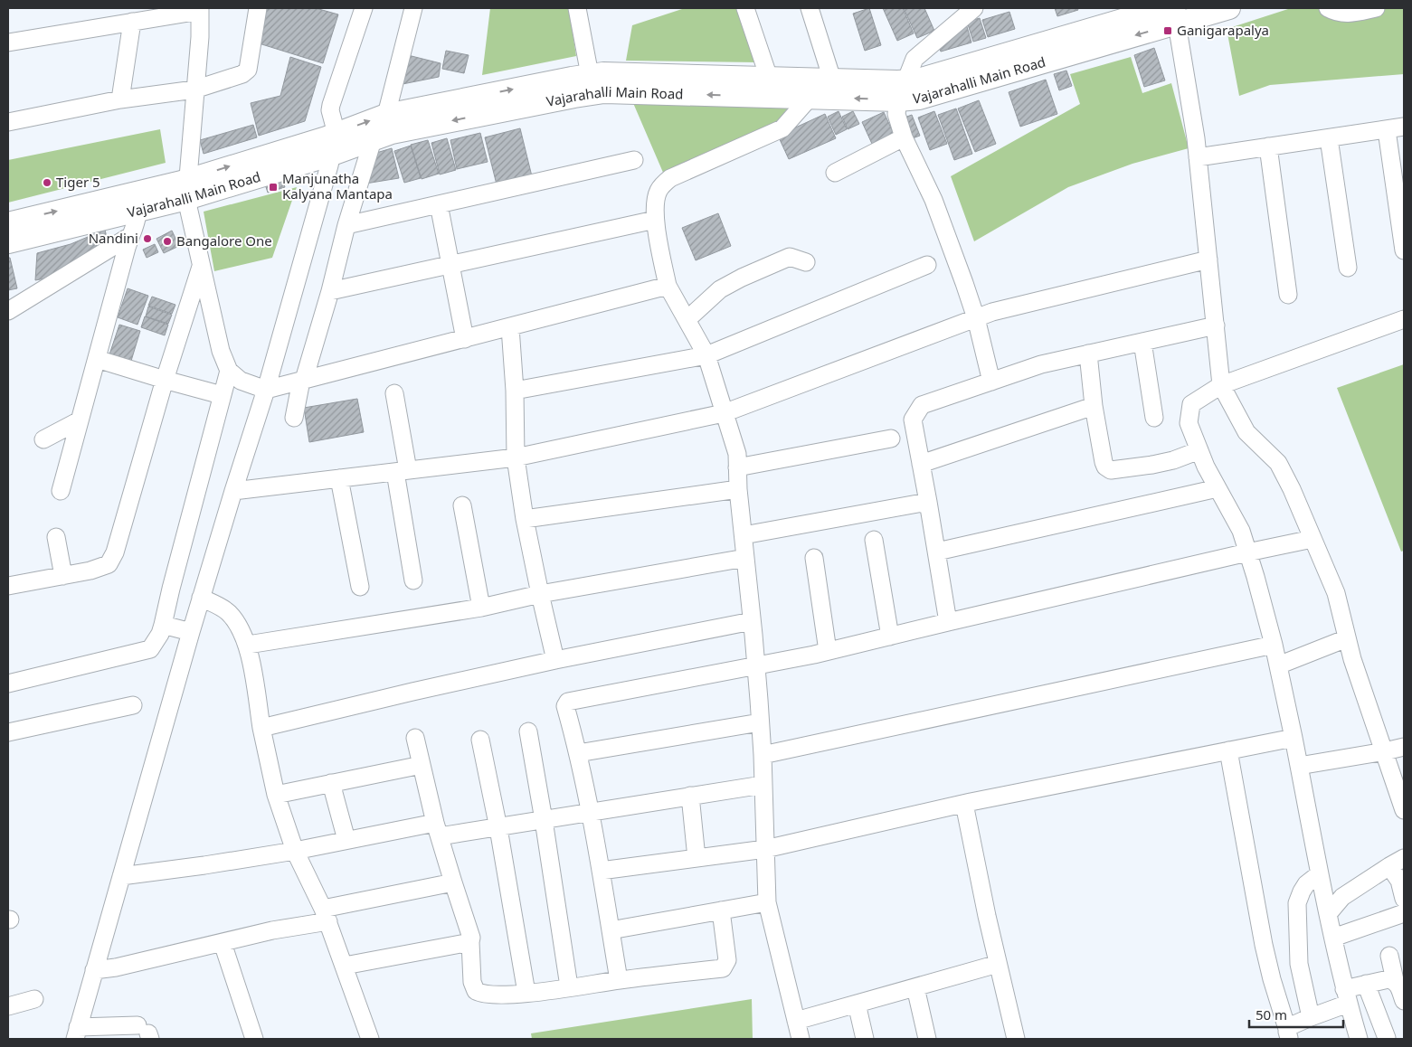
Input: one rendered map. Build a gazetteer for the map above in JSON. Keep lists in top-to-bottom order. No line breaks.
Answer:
{"streets":{"main road":["Vajarahalli Main Road"]},"places":{"transit":["Ganigarapalya","Manjunatha Kalyana Mantapa"],"other":["Tiger 5","Nandini","Bangalore One"]},"scale_bar":"50 m"}
